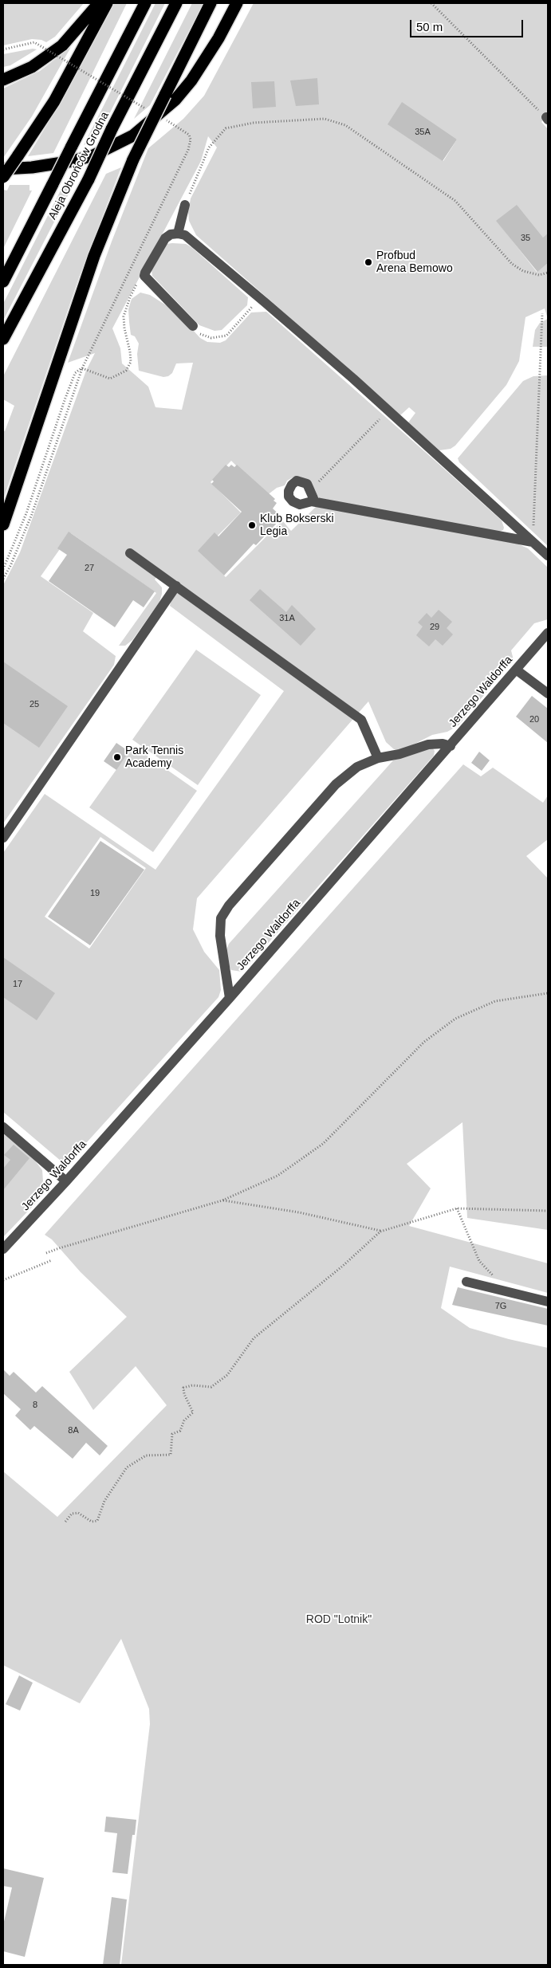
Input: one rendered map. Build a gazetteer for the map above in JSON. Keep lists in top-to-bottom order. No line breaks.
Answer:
{"streets":{"highway":["Aleja Obrońców Grodna"],"street":["Jerzego Waldorffa"]},"parks":["ROD \"Lotnik\""],"places":["Profbud Arena Bemowo","Klub Bokserski Legia","Park Tennis Academy"],"house_numbers":["35A","35","27","31A","29","25","20","19","17","7G","8","8A"],"scale_bar":"50 m"}
